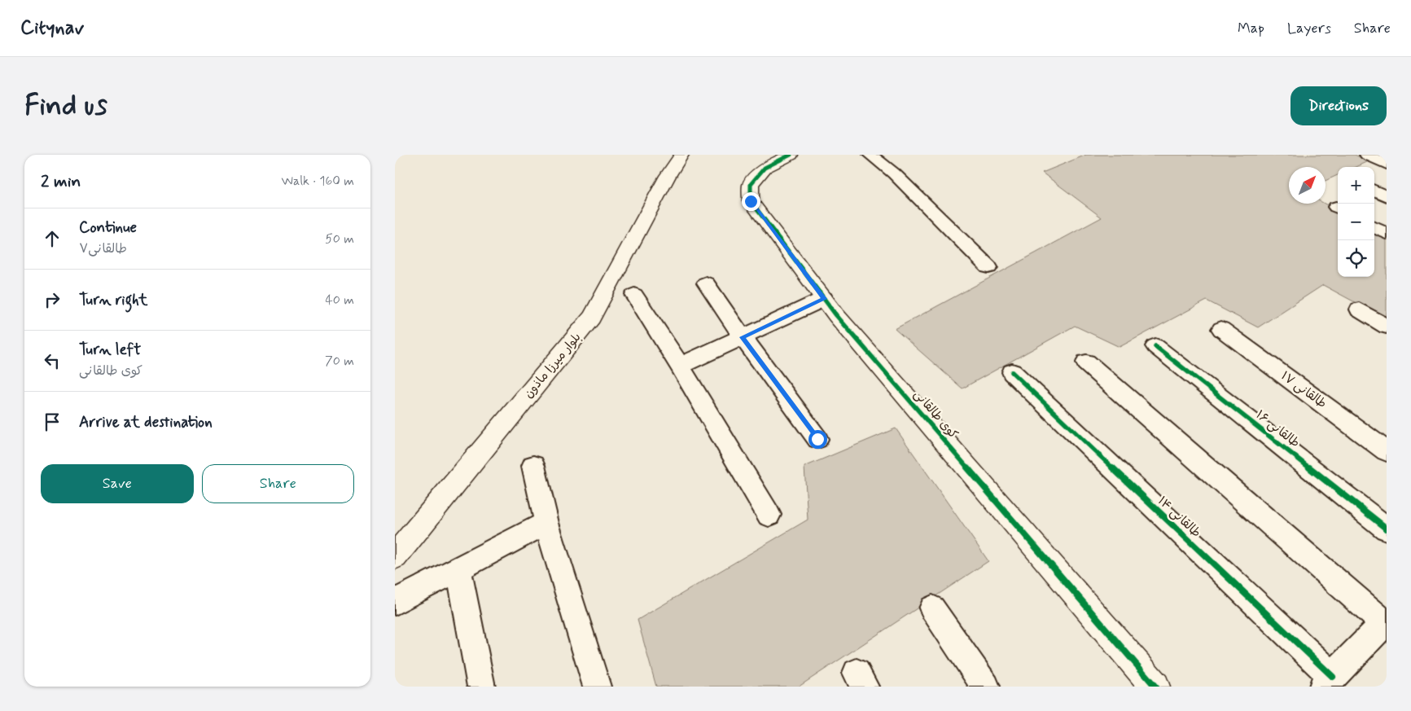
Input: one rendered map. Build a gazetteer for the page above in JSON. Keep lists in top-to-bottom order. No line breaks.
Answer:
{"streets":{"main road":["بلوار میرزا ماذون","کوی طالقانی"],"street":["طالقانی ۱۷","طالقانی ۱۶","طالقانی ۱۴"]},"north":"top right","page":{"header":"Citynav","nav":["Map","Layers","Share"],"buttons":["Directions",["Save","Share"]],"title":"Find us","heading":["2 min","Walk · 160 m"],"map_buttons":["+","−"],"list":[["Continue","طالقانی۷","50 m"],["Turn right","40 m"],["Turn left","کوی طالقانی","70 m"],"Arrive at destination"]}}
